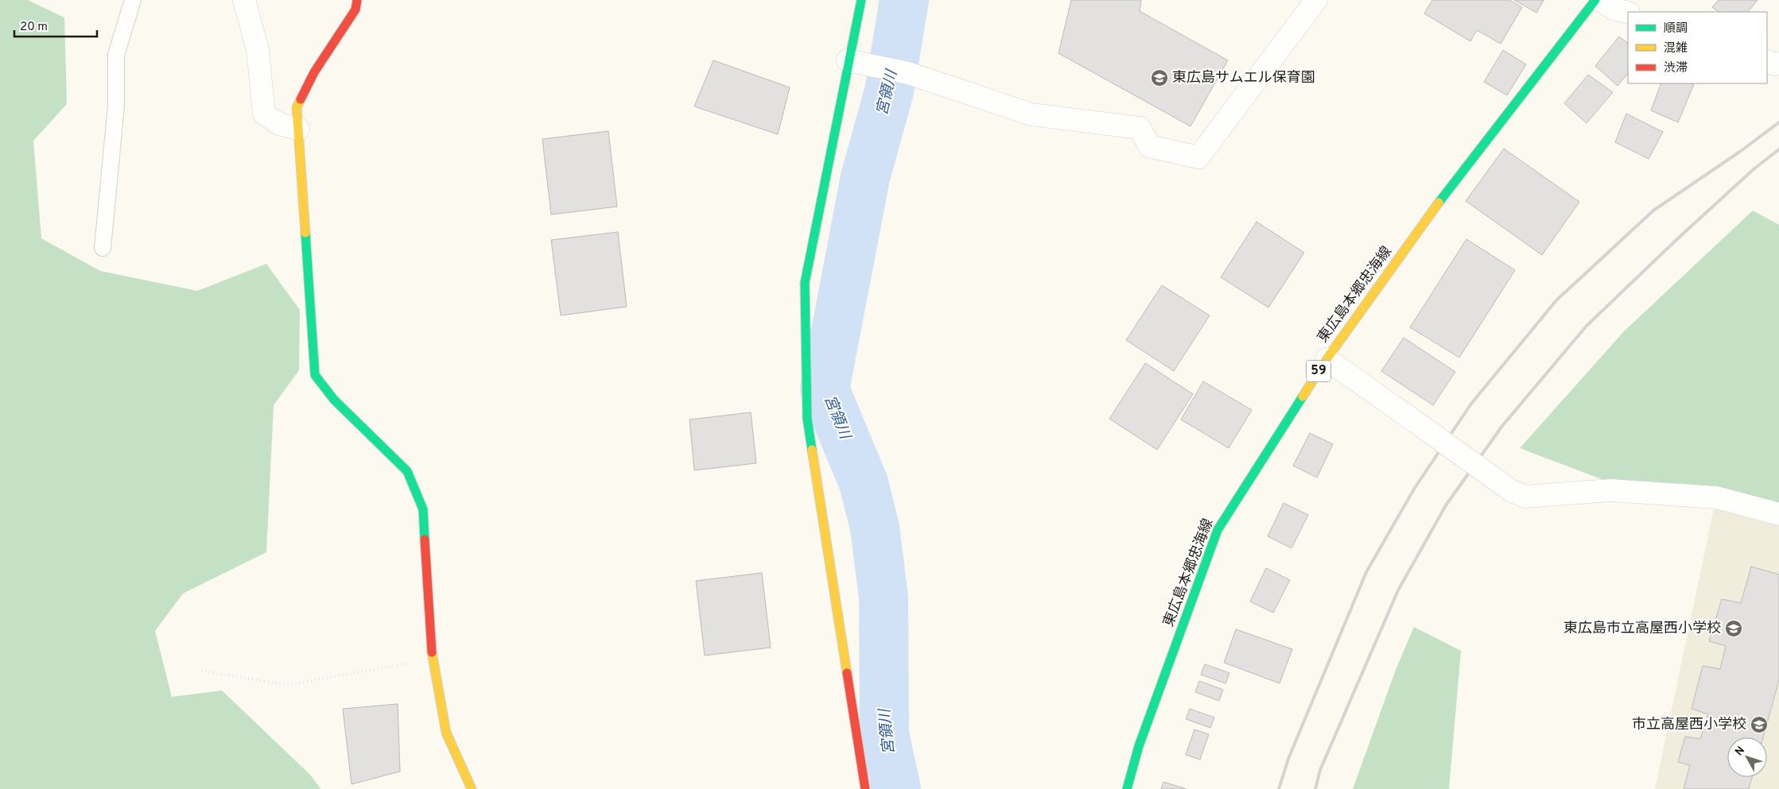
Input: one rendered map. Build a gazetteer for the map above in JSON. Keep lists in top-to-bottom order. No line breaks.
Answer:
{"streets":{"street":["東広島本郷忠海線","59"]},"water":["宮領川"],"places":{"school or university":["東広島サムエル保育園","東広島市立高屋西小学校","市立高屋西小学校"]},"legend":["順調","混雑","渋滞"],"scale_bar":"20 m","north":"top left"}
